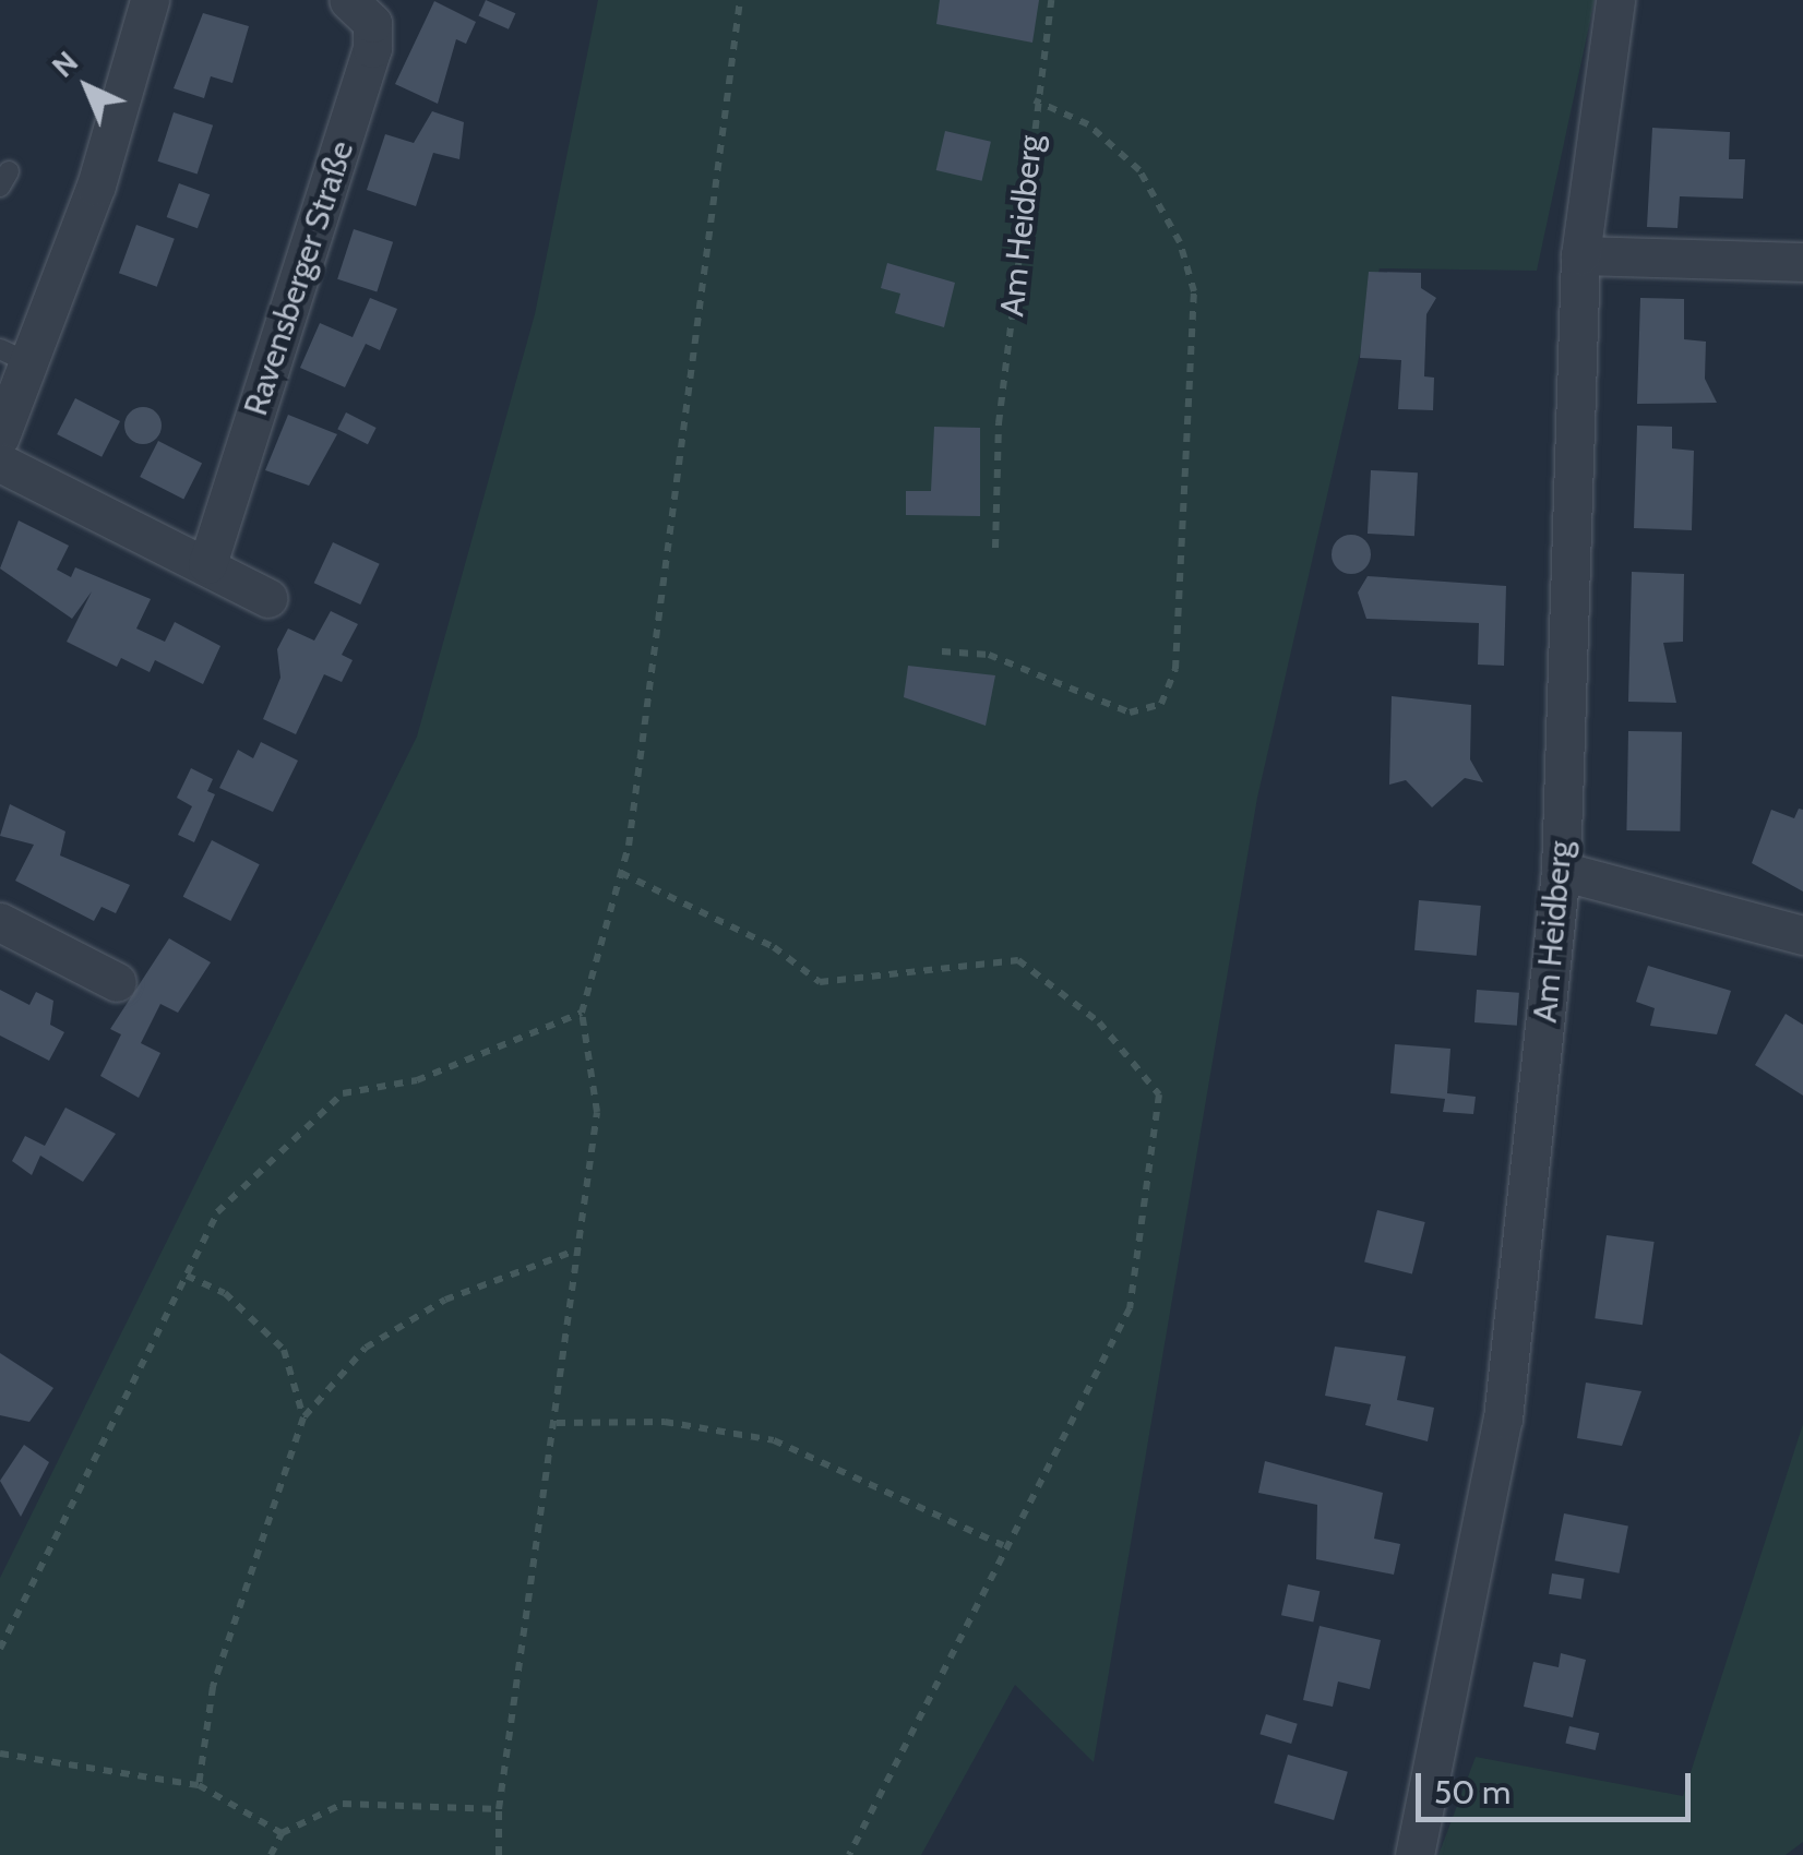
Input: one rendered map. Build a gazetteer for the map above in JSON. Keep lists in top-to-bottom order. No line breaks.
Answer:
{"streets":{"street":["Am Heidberg","Ravensberger Straße"]},"scale_bar":"50 m","north":"top left"}
